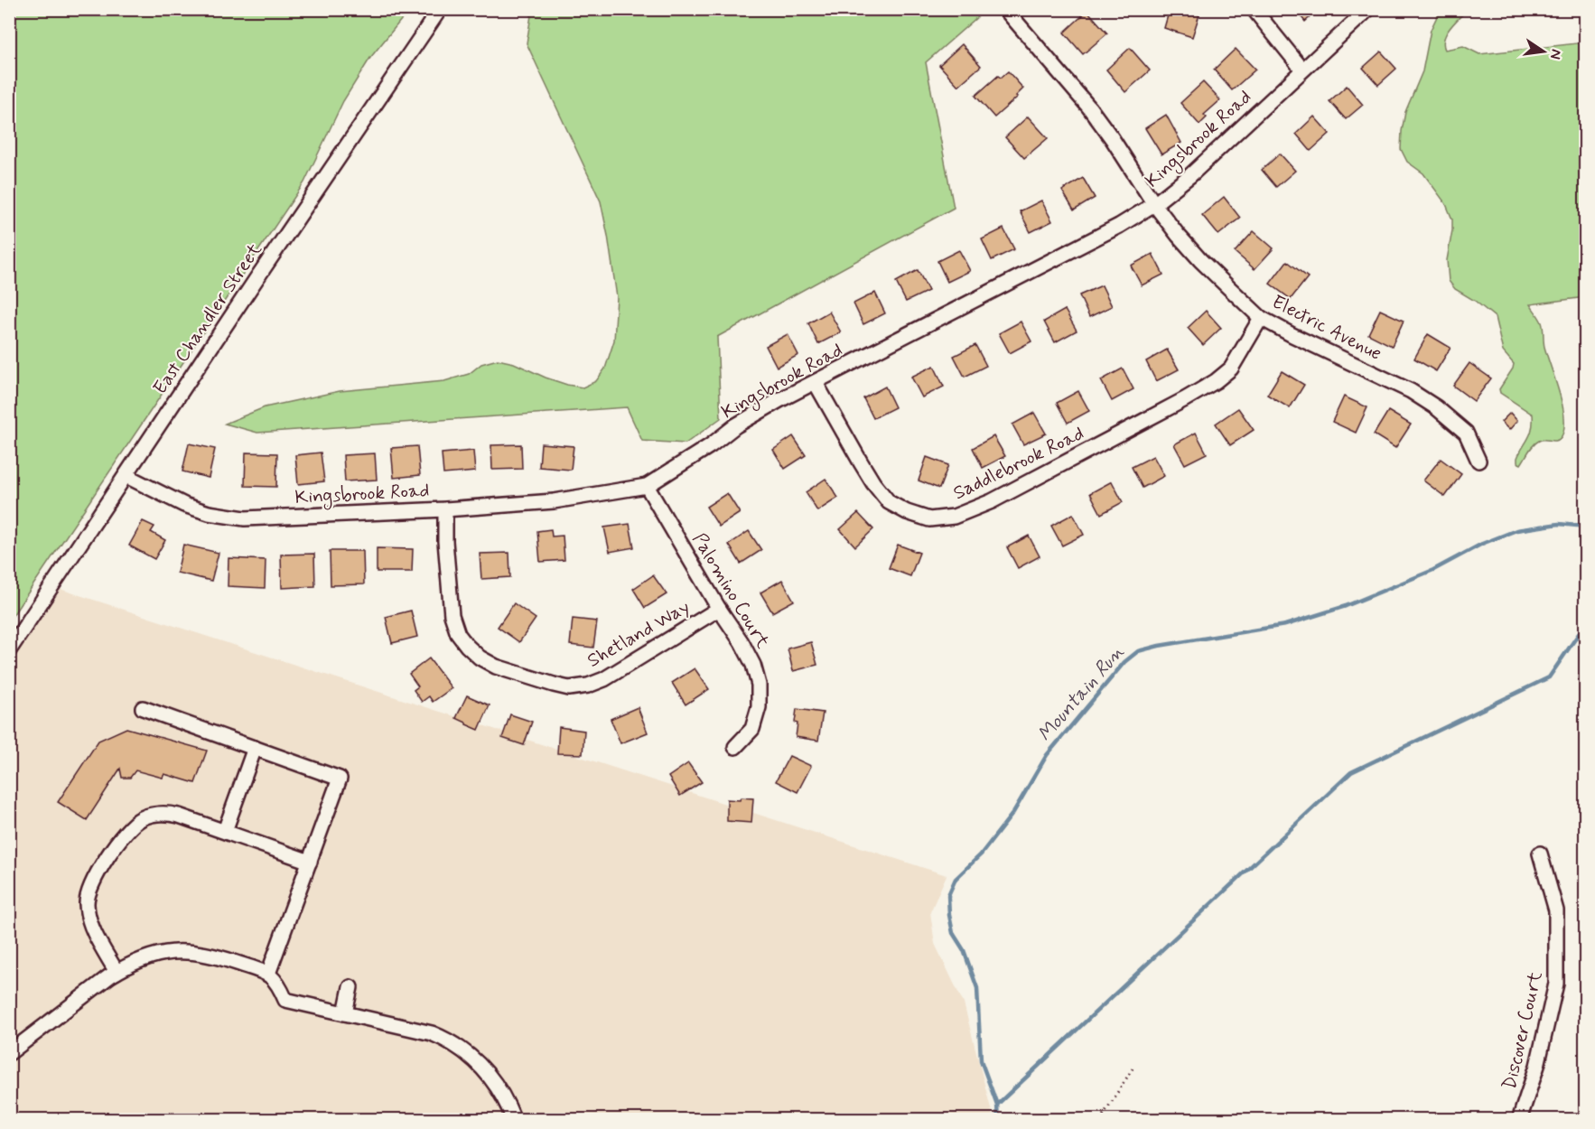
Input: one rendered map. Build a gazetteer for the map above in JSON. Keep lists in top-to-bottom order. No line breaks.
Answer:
{"streets":{"street":["Kingsbrook Road","East Chandler Street","Electric Avenue","Saddlebrook Road","Palomino Court","Shetland Way","Discover Court"]},"crossings":[["Kingsbrook Road","East Chandler Street"],["Kingsbrook Road","Electric Avenue"],["Kingsbrook Road","Saddlebrook Road"],["Kingsbrook Road","Palomino Court"],["Kingsbrook Road","Shetland Way"],["Electric Avenue","Saddlebrook Road"],["Palomino Court","Shetland Way"]],"water":["Mountain Run"],"north":"right"}
